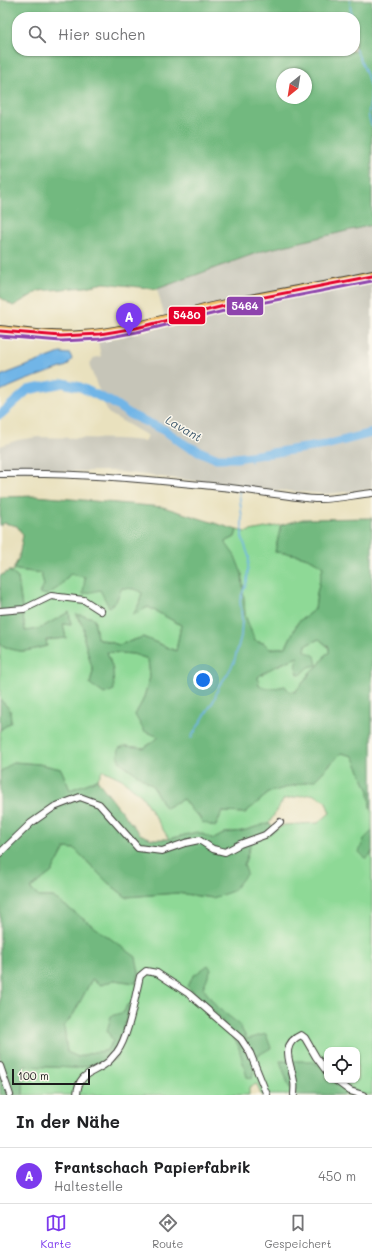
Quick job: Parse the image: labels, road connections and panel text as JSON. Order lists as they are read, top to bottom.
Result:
{
  "water": ["Lavant"],
  "lines": ["transit line 5480", "transit line 5464"],
  "scale_bar": "100 m",
  "north": "bottom left",
  "page": {
    "search": "Hier suchen",
    "pins": "A",
    "scale": "100 m",
    "heading": "In der Nähe",
    "list": [
      {
        "mark": "A",
        "name": "Frantschach Papierfabrik",
        "note": "Haltestelle",
        "value": "450 m"
      }
    ],
    "nav": ["Karte", "Route", "Gespeichert"]
  }
}
